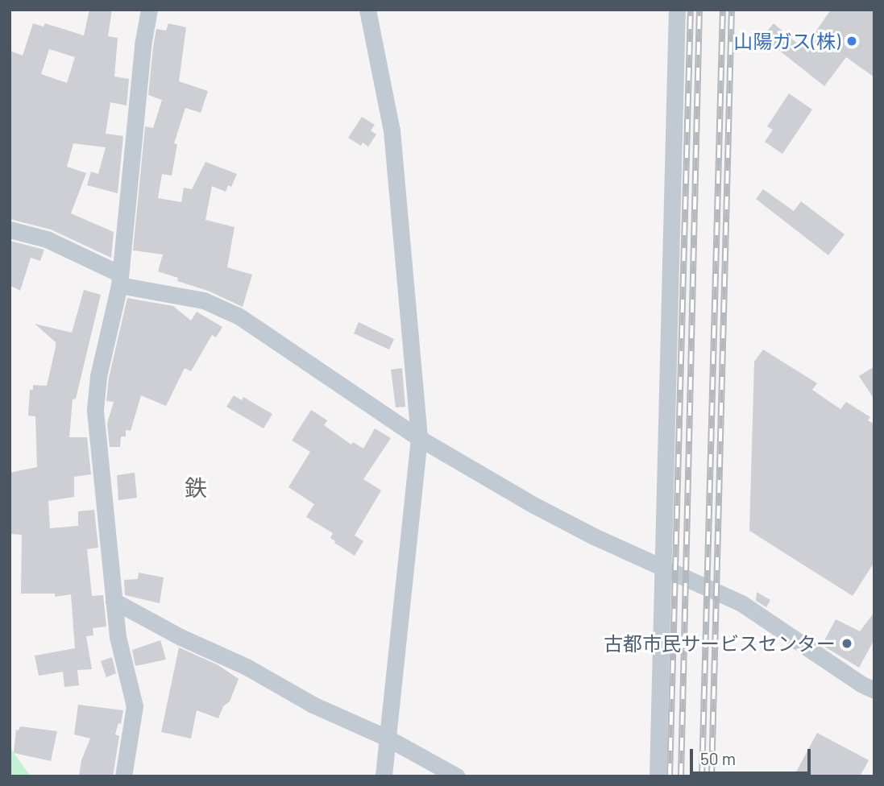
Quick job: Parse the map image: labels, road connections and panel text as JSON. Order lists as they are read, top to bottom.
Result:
{
  "districts": ["鉄"],
  "places": ["山陽ガス(株)", "古都市民サービスセンター"],
  "scale_bar": "50 m"
}
